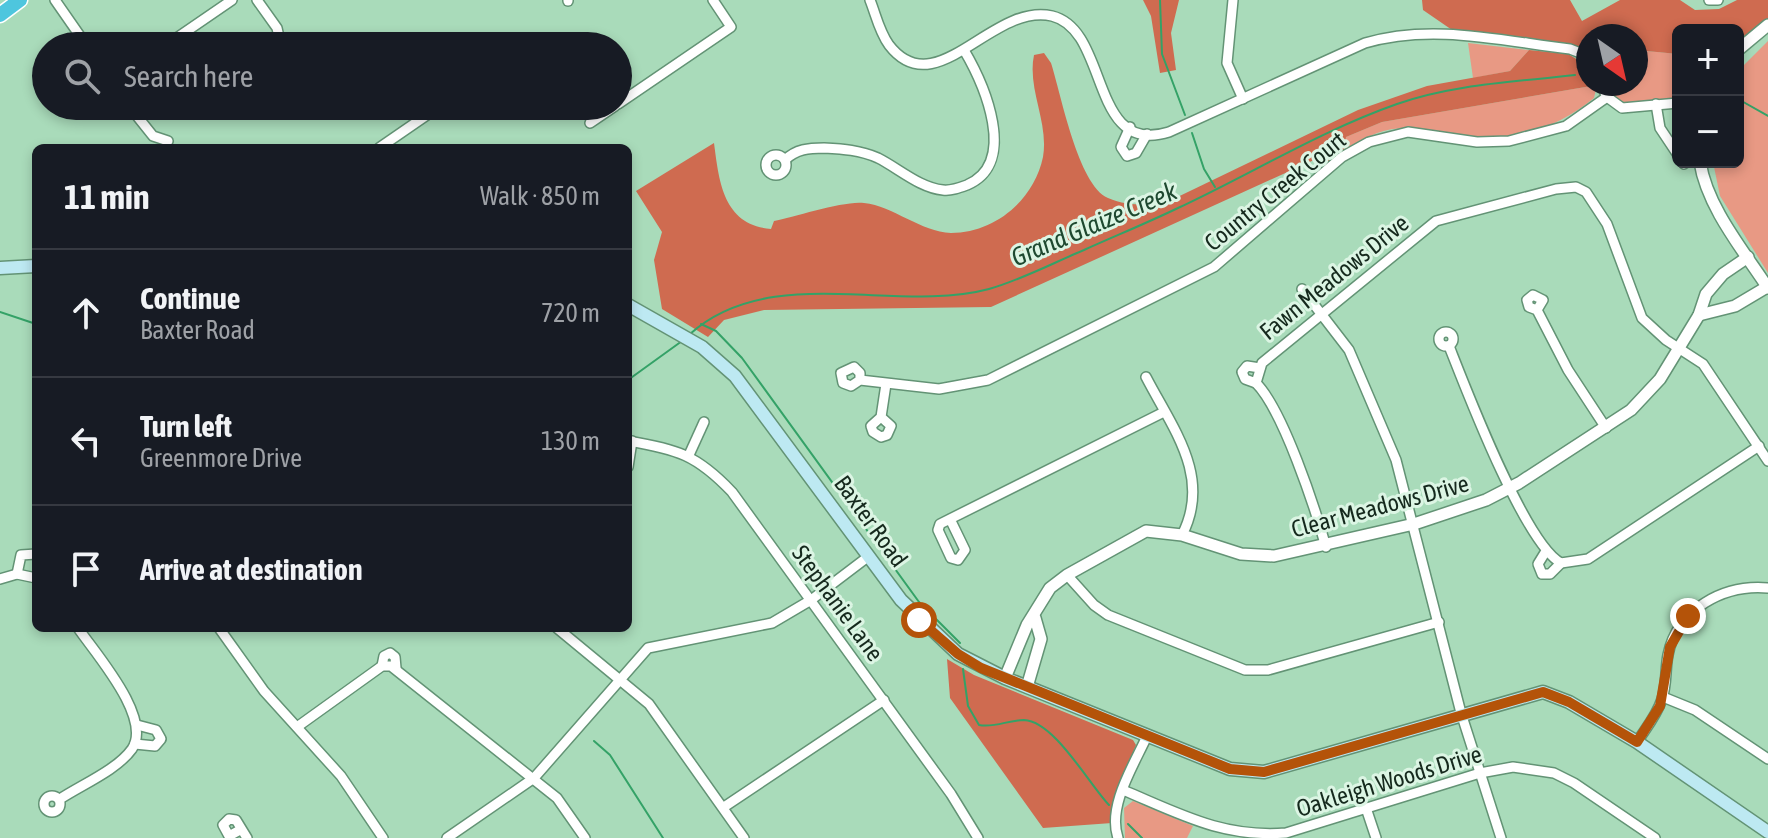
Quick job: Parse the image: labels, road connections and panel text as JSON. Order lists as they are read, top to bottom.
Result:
{
  "streets": {
    "main road": ["Baxter Road"],
    "street": [
      "Country Creek Court",
      "Fawn Meadows Drive",
      "Clear Meadows Drive",
      "Stephanie Lane",
      "Oakleigh Woods Drive"
    ]
  },
  "crossings": [
    ["Fawn Meadows Drive", "Clear Meadows Drive"],
    ["Clear Meadows Drive", "Baxter Road"]
  ],
  "water": ["Grand Glaize Creek"],
  "north": "bottom right",
  "page": {
    "map_buttons": ["+", "−"],
    "search": "Search here",
    "heading": ["11 min", "Walk · 850 m"],
    "list": [
      ["Continue", "Baxter Road", "720 m"],
      ["Turn left", "Greenmore Drive", "130 m"],
      "Arrive at destination"
    ]
  }
}
